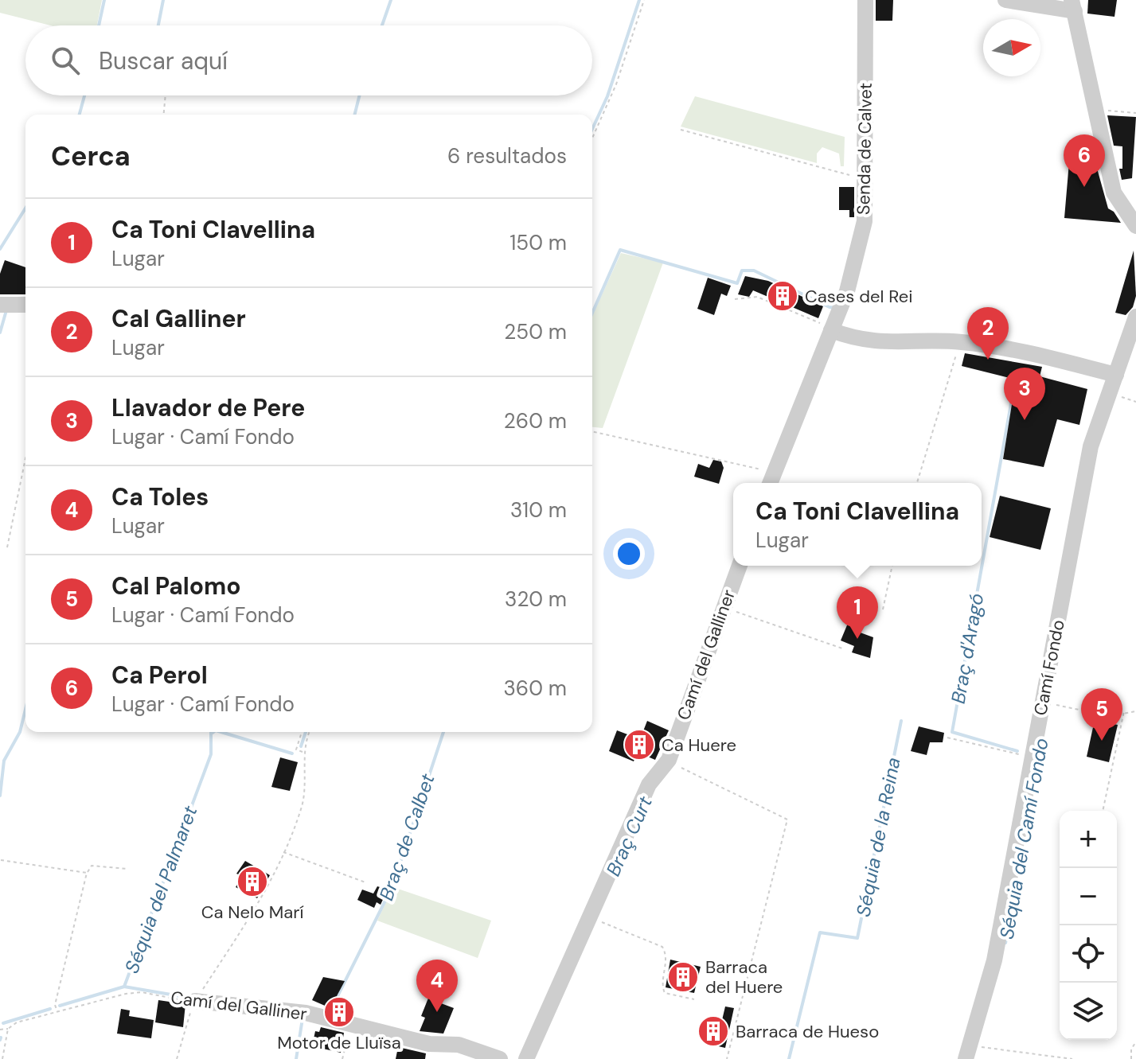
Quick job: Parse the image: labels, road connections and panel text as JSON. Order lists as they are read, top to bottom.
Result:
{
  "streets": {
    "street": ["Senda de Calvet", "Camí del Galliner", "Camí Fondo"]
  },
  "water": [
    "Braç d'Aragó",
    "Braç Curt",
    "Braç de Calbet",
    "Séquia de la Reina",
    "Séquia del Camí Fondo",
    "Séquia del Palmaret"
  ],
  "places": {
    "building": [
      "Cases del Rei",
      "Ca Huere",
      "Ca Nelo Marí",
      "Barraca del Huere",
      "Motor de Lluïsa",
      "Barraca de Hueso"
    ]
  },
  "north": "right",
  "page": {
    "search": "Buscar aquí",
    "heading": ["Cerca", "6 resultados"],
    "pins": [
      "6",
      "2",
      "3",
      "1",
      "5",
      "4"
    ],
    "list": [
      {
        "mark": "1",
        "name": "Ca Toni Clavellina",
        "note": "Lugar",
        "value": "150 m"
      },
      {
        "mark": "2",
        "name": "Cal Galliner",
        "note": "Lugar",
        "value": "250 m"
      },
      {
        "mark": "3",
        "name": "Llavador de Pere",
        "note": "Lugar · Camí Fondo",
        "value": "260 m"
      },
      {
        "mark": "4",
        "name": "Ca Toles",
        "note": "Lugar",
        "value": "310 m"
      },
      {
        "mark": "5",
        "name": "Cal Palomo",
        "note": "Lugar · Camí Fondo",
        "value": "320 m"
      },
      {
        "mark": "6",
        "name": "Ca Perol",
        "note": "Lugar · Camí Fondo",
        "value": "360 m"
      }
    ],
    "popup": ["Ca Toni Clavellina", "Lugar"],
    "map_buttons": ["+", "−"]
  }
}
